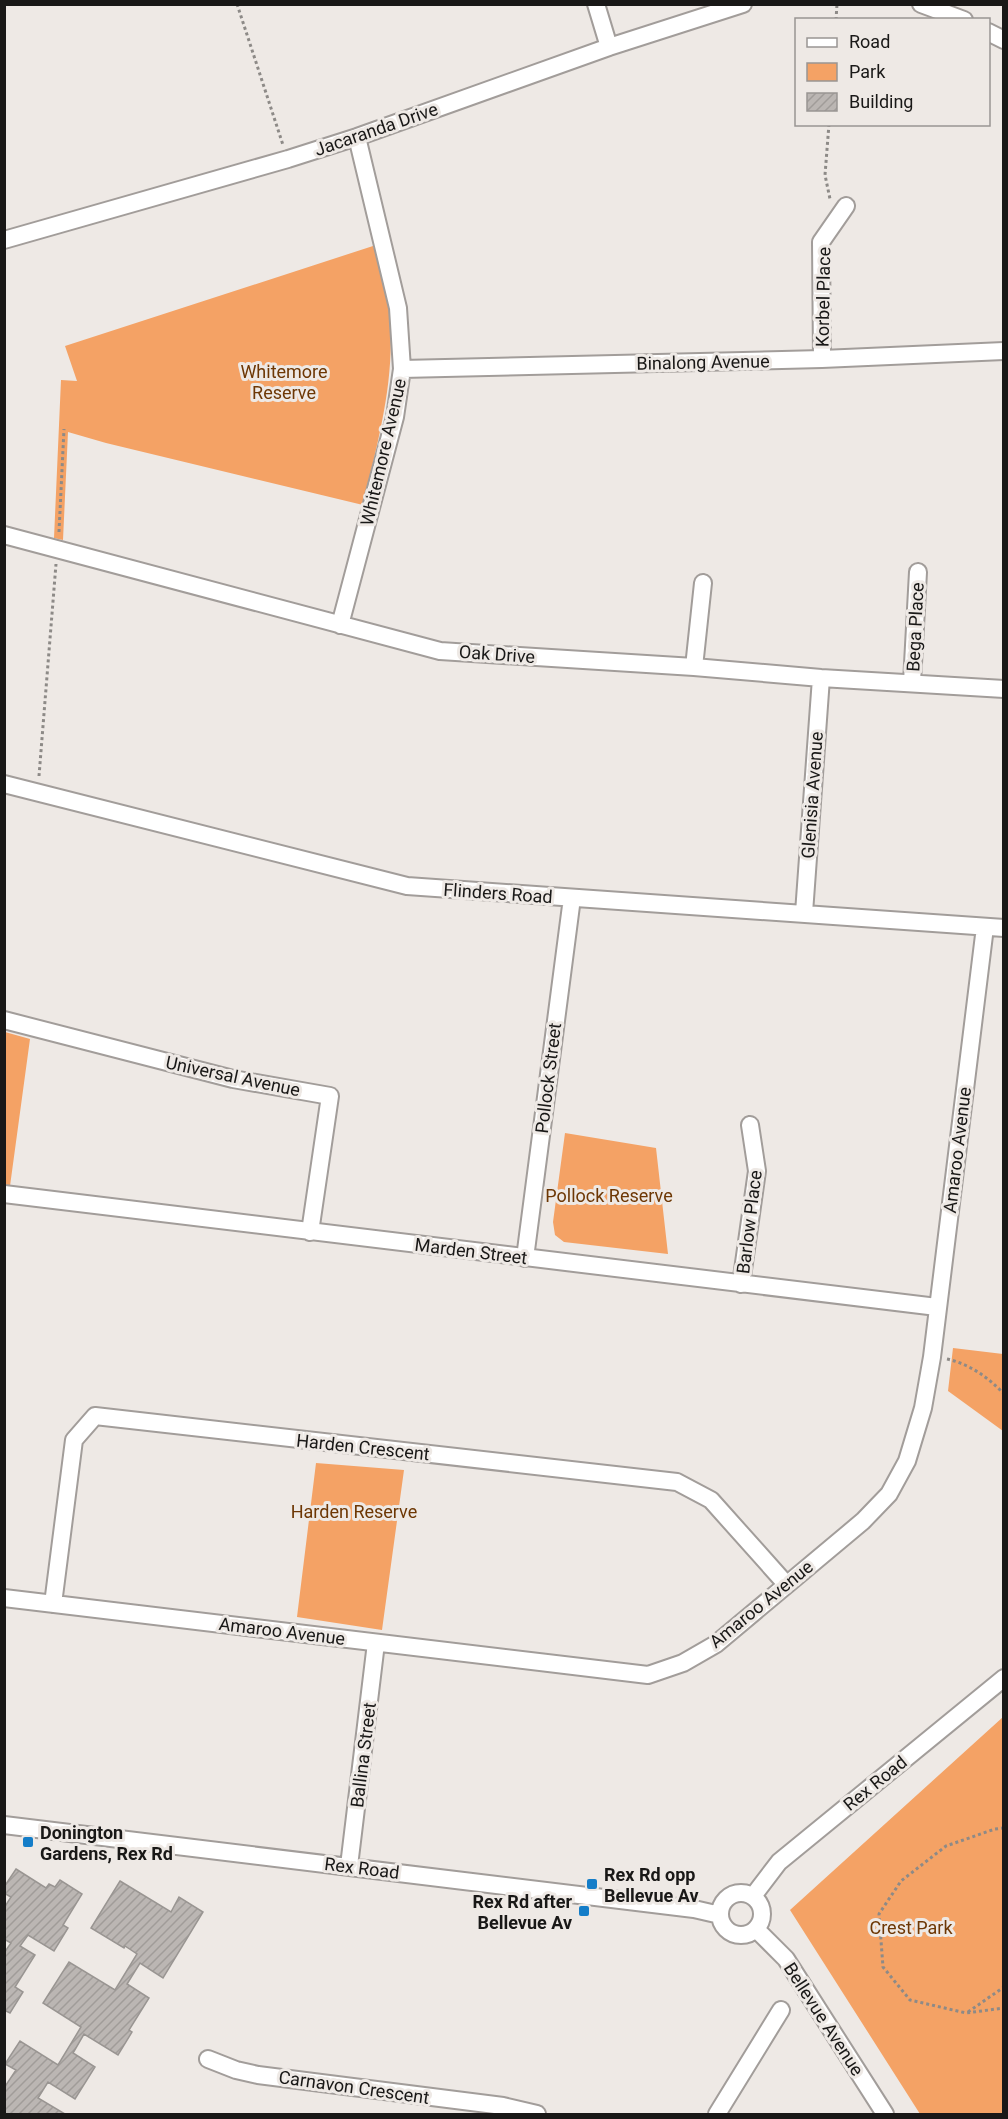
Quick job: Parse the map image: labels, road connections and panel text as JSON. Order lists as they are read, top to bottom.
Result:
{
  "streets": {
    "street": [
      "Jacaranda Drive",
      "Korbel Place",
      "Binalong Avenue",
      "Whitemore Avenue",
      "Bega Place",
      "Oak Drive",
      "Glenisia Avenue",
      "Flinders Road",
      "Universal Avenue",
      "Pollock Street",
      "Amaroo Avenue",
      "Barlow Place",
      "Marden Street",
      "Harden Crescent",
      "Ballina Street",
      "Rex Road",
      "Bellevue Avenue",
      "Carnavon Crescent"
    ]
  },
  "crossings": [
    ["Jacaranda Drive", "Whitemore Avenue"],
    ["Korbel Place", "Binalong Avenue"],
    ["Binalong Avenue", "Whitemore Avenue"],
    ["Whitemore Avenue", "Oak Drive"],
    ["Bega Place", "Oak Drive"],
    ["Oak Drive", "Glenisia Avenue"],
    ["Glenisia Avenue", "Flinders Road"],
    ["Flinders Road", "Pollock Street"],
    ["Flinders Road", "Amaroo Avenue"],
    ["Universal Avenue", "Marden Street"],
    ["Pollock Street", "Marden Street"],
    ["Amaroo Avenue", "Marden Street"],
    ["Amaroo Avenue", "Harden Crescent"],
    ["Amaroo Avenue", "Ballina Street"],
    ["Barlow Place", "Marden Street"],
    ["Ballina Street", "Rex Road"],
    ["Rex Road", "Bellevue Avenue"]
  ],
  "parks": [
    "Whitemore Reserve",
    "Pollock Reserve",
    "Harden Reserve",
    "Crest Park"
  ],
  "places": {
    "transit": ["Donington Gardens, Rex Rd", "Rex Rd opp Bellevue Av", "Rex Rd after Bellevue Av"]
  },
  "legend": ["Road", "Park", "Building"]
}
